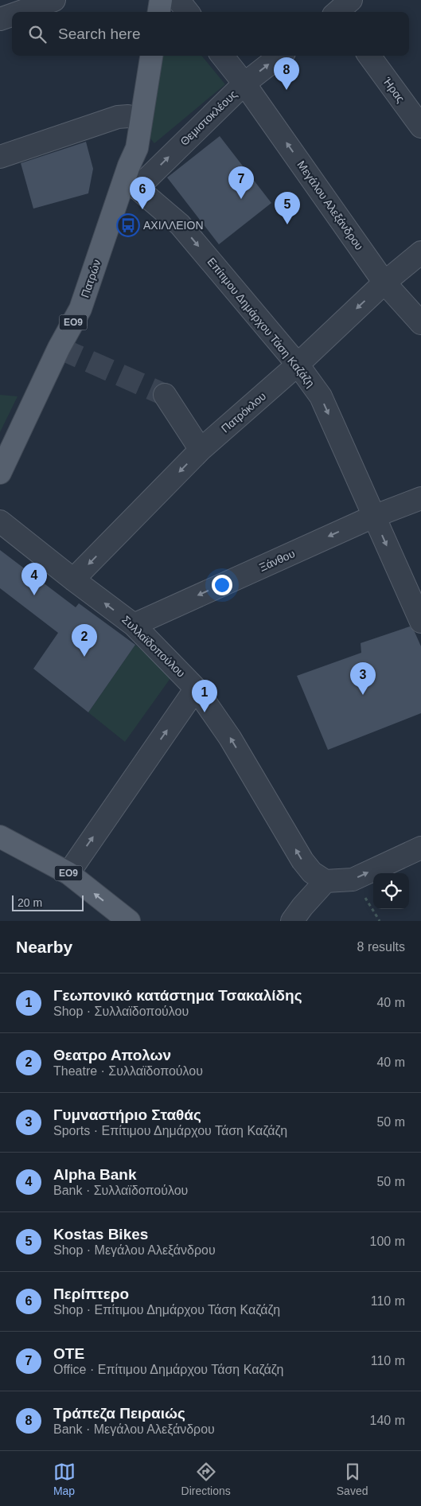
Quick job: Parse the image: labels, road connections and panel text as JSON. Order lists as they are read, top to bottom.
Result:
{
  "streets": {
    "main road": ["Πατρών", "ΕΟ9"],
    "street": [
      "Ήρας",
      "Θεμιστοκλέους",
      "Μεγάλου Αλεξάνδρου",
      "Επίτιμου Δημάρχου Τάση Καζάζη",
      "Πατρόκλου",
      "Ξάνθου",
      "Συλλαϊδοπούλου"
    ]
  },
  "crossings": [
    ["Θεμιστοκλέους", "Μεγάλου Αλεξάνδρου"],
    ["Θεμιστοκλέους", "Πατρών"],
    ["Θεμιστοκλέους", "Επίτιμου Δημάρχου Τάση Καζάζη"],
    ["Μεγάλου Αλεξάνδρου", "Πατρόκλου"],
    ["Πατρών", "Επίτιμου Δημάρχου Τάση Καζάζη"],
    ["Επίτιμου Δημάρχου Τάση Καζάζη", "Πατρόκλου"],
    ["Επίτιμου Δημάρχου Τάση Καζάζη", "Ξάνθου"],
    ["Πατρόκλου", "Συλλαϊδοπούλου"],
    ["Ξάνθου", "Συλλαϊδοπούλου"]
  ],
  "one_way": [
    "Μεγάλου Αλεξάνδρου",
    "Επίτιμου Δημάρχου Τάση Καζάζη",
    "Πατρόκλου",
    "Ξάνθου",
    "Συλλαϊδοπούλου"
  ],
  "places": {
    "bus stop": ["ΑΧΙΛΛΕΙΟΝ"]
  },
  "scale_bar": "20 m",
  "page": {
    "search": "Search here",
    "pins": [
      "8",
      "7",
      "6",
      "5",
      "4",
      "2",
      "3",
      "1"
    ],
    "scale": "20 m",
    "heading": ["Nearby", "8 results"],
    "list": [
      {
        "mark": "1",
        "name": "Γεωπονικό κατάστημα Τσακαλίδης",
        "note": "Shop · Συλλαϊδοπούλου",
        "value": "40 m"
      },
      {
        "mark": "2",
        "name": "Θεατρο Απολων",
        "note": "Theatre · Συλλαϊδοπούλου",
        "value": "40 m"
      },
      {
        "mark": "3",
        "name": "Γυμναστήριο Σταθάς",
        "note": "Sports · Επίτιμου Δημάρχου Τάση Καζάζη",
        "value": "50 m"
      },
      {
        "mark": "4",
        "name": "Alpha Bank",
        "note": "Bank · Συλλαϊδοπούλου",
        "value": "50 m"
      },
      {
        "mark": "5",
        "name": "Kostas Bikes",
        "note": "Shop · Μεγάλου Αλεξάνδρου",
        "value": "100 m"
      },
      {
        "mark": "6",
        "name": "Περίπτερο",
        "note": "Shop · Επίτιμου Δημάρχου Τάση Καζάζη",
        "value": "110 m"
      },
      {
        "mark": "7",
        "name": "ΟΤΕ",
        "note": "Office · Επίτιμου Δημάρχου Τάση Καζάζη",
        "value": "110 m"
      },
      {
        "mark": "8",
        "name": "Τράπεζα Πειραιώς",
        "note": "Bank · Μεγάλου Αλεξάνδρου",
        "value": "140 m"
      }
    ],
    "nav": ["Map", "Directions", "Saved"]
  }
}
